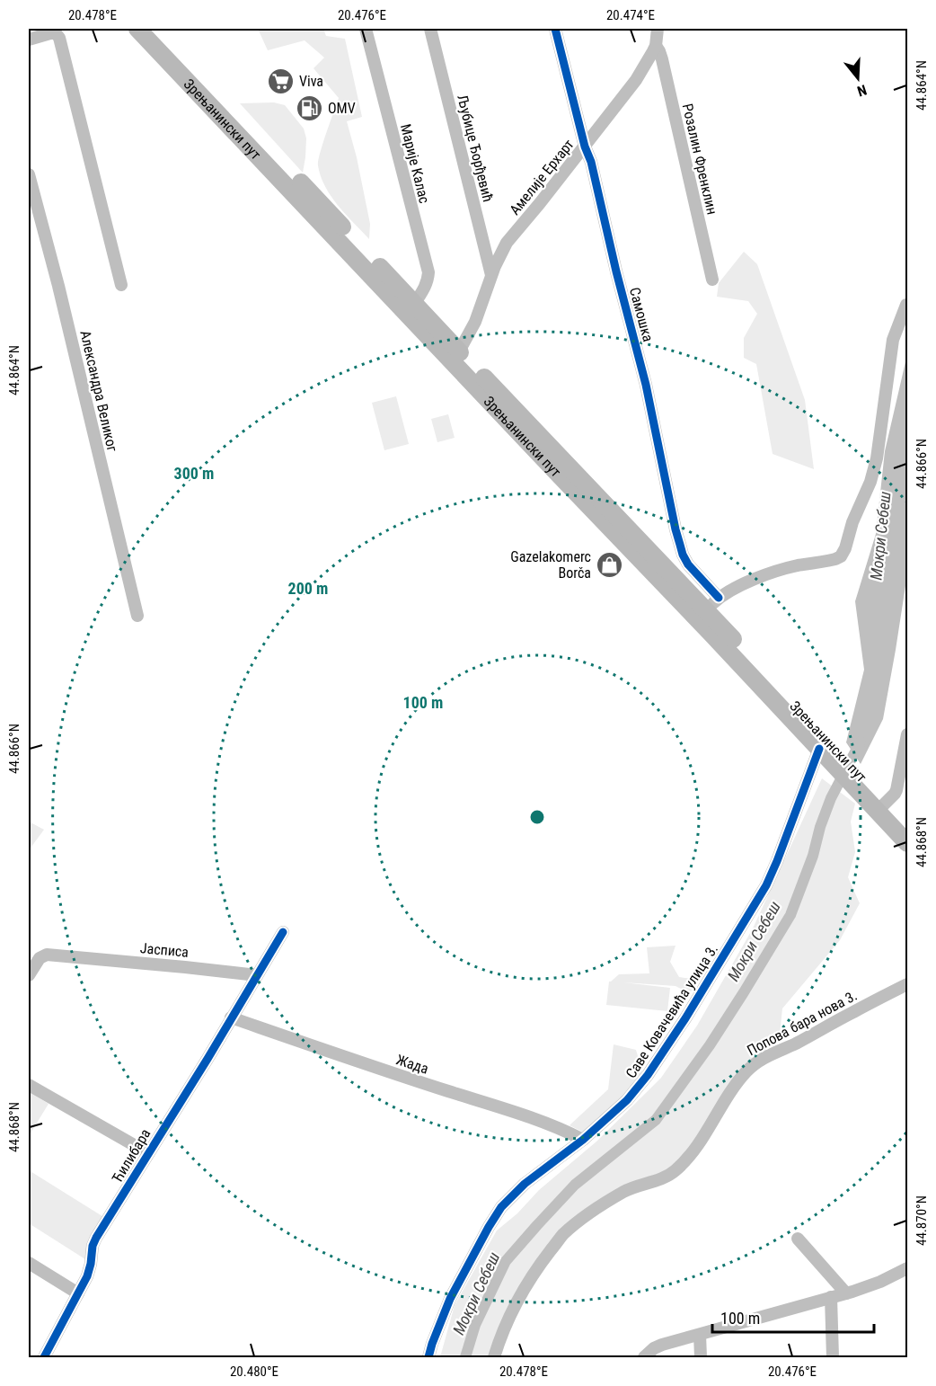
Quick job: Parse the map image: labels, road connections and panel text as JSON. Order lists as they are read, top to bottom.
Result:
{
  "streets": {
    "main road": ["Зрењанински пут"],
    "street": [
      "Љубице Ђорђевић",
      "Розалин Френклин",
      "Марије Калас",
      "Амелије Ерхарт",
      "Самошка",
      "Александра Великог",
      "Јасписа",
      "Саве Ковачевића улица 3.",
      "Попова бара нова 3.",
      "Жада",
      "Ћилибара"
    ]
  },
  "crossings": [
    ["Зрењанински пут", "Марије Калас"],
    ["Зрењанински пут", "Амелије Ерхарт"],
    ["Зрењанински пут", "Самошка"],
    ["Зрењанински пут", "Саве Ковачевића улица 3."],
    ["Љубице Ђорђевић", "Амелије Ерхарт"],
    ["Розалин Френклин", "Амелије Ерхарт"],
    ["Амелије Ерхарт", "Самошка"],
    ["Јасписа", "Ћилибара"],
    ["Саве Ковачевића улица 3.", "Жада"],
    ["Жада", "Ћилибара"]
  ],
  "water": ["Мокри Себеш"],
  "places": {
    "supermarket": ["Viva"],
    "fuel station": ["OMV"],
    "shop": ["Gazelakomerc Borča"]
  },
  "scale_bar": "100 m",
  "north": "bottom",
  "coordinates": [
    "20.478°E",
    "20.476°E",
    "20.474°E",
    "44.864°N",
    "44.866°N",
    "44.868°N",
    "44.870°N",
    "20.480°E"
  ],
  "rings": ["300 m", "200 m", "100 m"]
}
